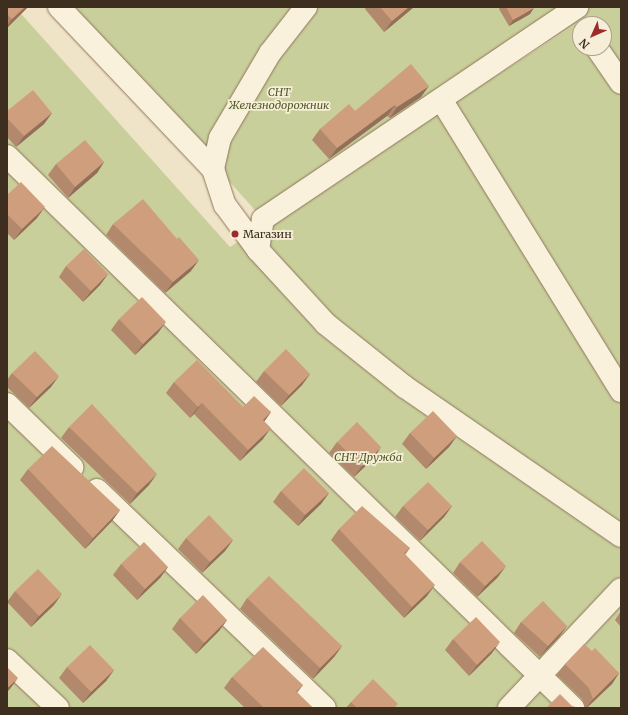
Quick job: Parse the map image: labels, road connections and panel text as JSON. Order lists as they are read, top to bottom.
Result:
{
  "parks": ["СНТ Железнодорожник", "СНТ Дружба"],
  "places": ["Магазин"],
  "north": "bottom left"
}
